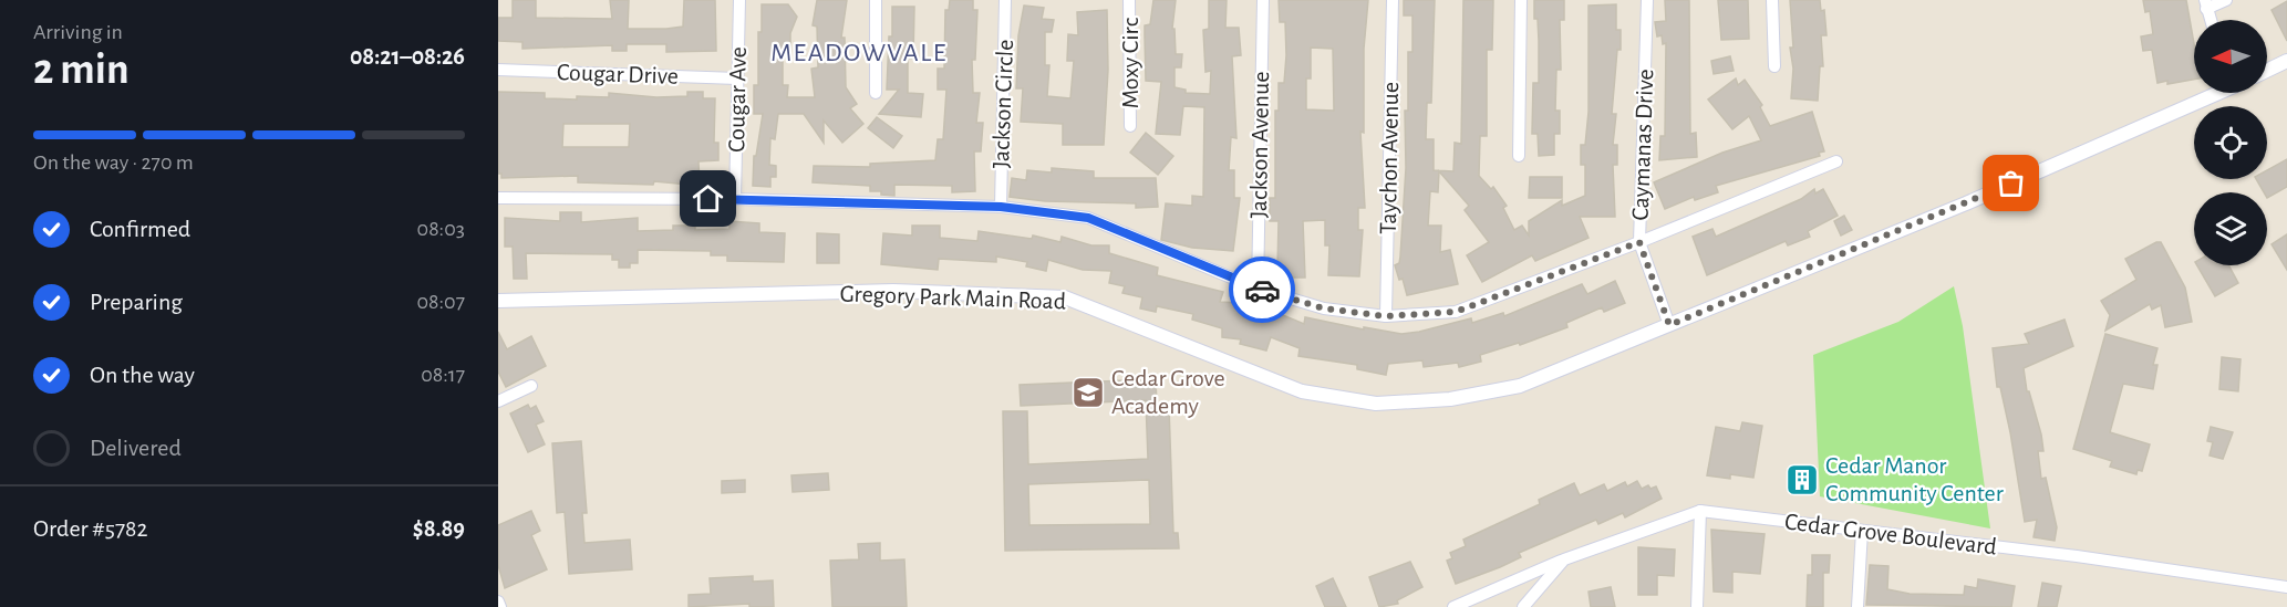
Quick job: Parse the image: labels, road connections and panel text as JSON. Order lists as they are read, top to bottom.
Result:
{
  "streets": {
    "street": [
      "Moxy Circ",
      "Cougar Drive",
      "Cougar Ave",
      "Jackson Circle",
      "Jackson Avenue",
      "Caymanas Drive",
      "Taychon Avenue",
      "Gregory Park Main Road",
      "Cedar Grove Boulevard"
    ]
  },
  "crossings": [
    ["Cougar Drive", "Cougar Ave"],
    ["Caymanas Drive", "Gregory Park Main Road"]
  ],
  "districts": ["MEADOWVALE"],
  "places": {
    "school or university": ["Cedar Grove Academy"],
    "building": ["Cedar Manor Community Center"]
  },
  "north": "left",
  "page": {
    "heading": ["2 min", "Arriving in", "08:21–08:26"],
    "panel": ["Order #5782", "$8.89"],
    "bar": "On the way · 270 m",
    "list": [
      ["Confirmed", "08:03"],
      ["Preparing", "08:07"],
      ["On the way", "08:17"],
      "Delivered"
    ]
  }
}
